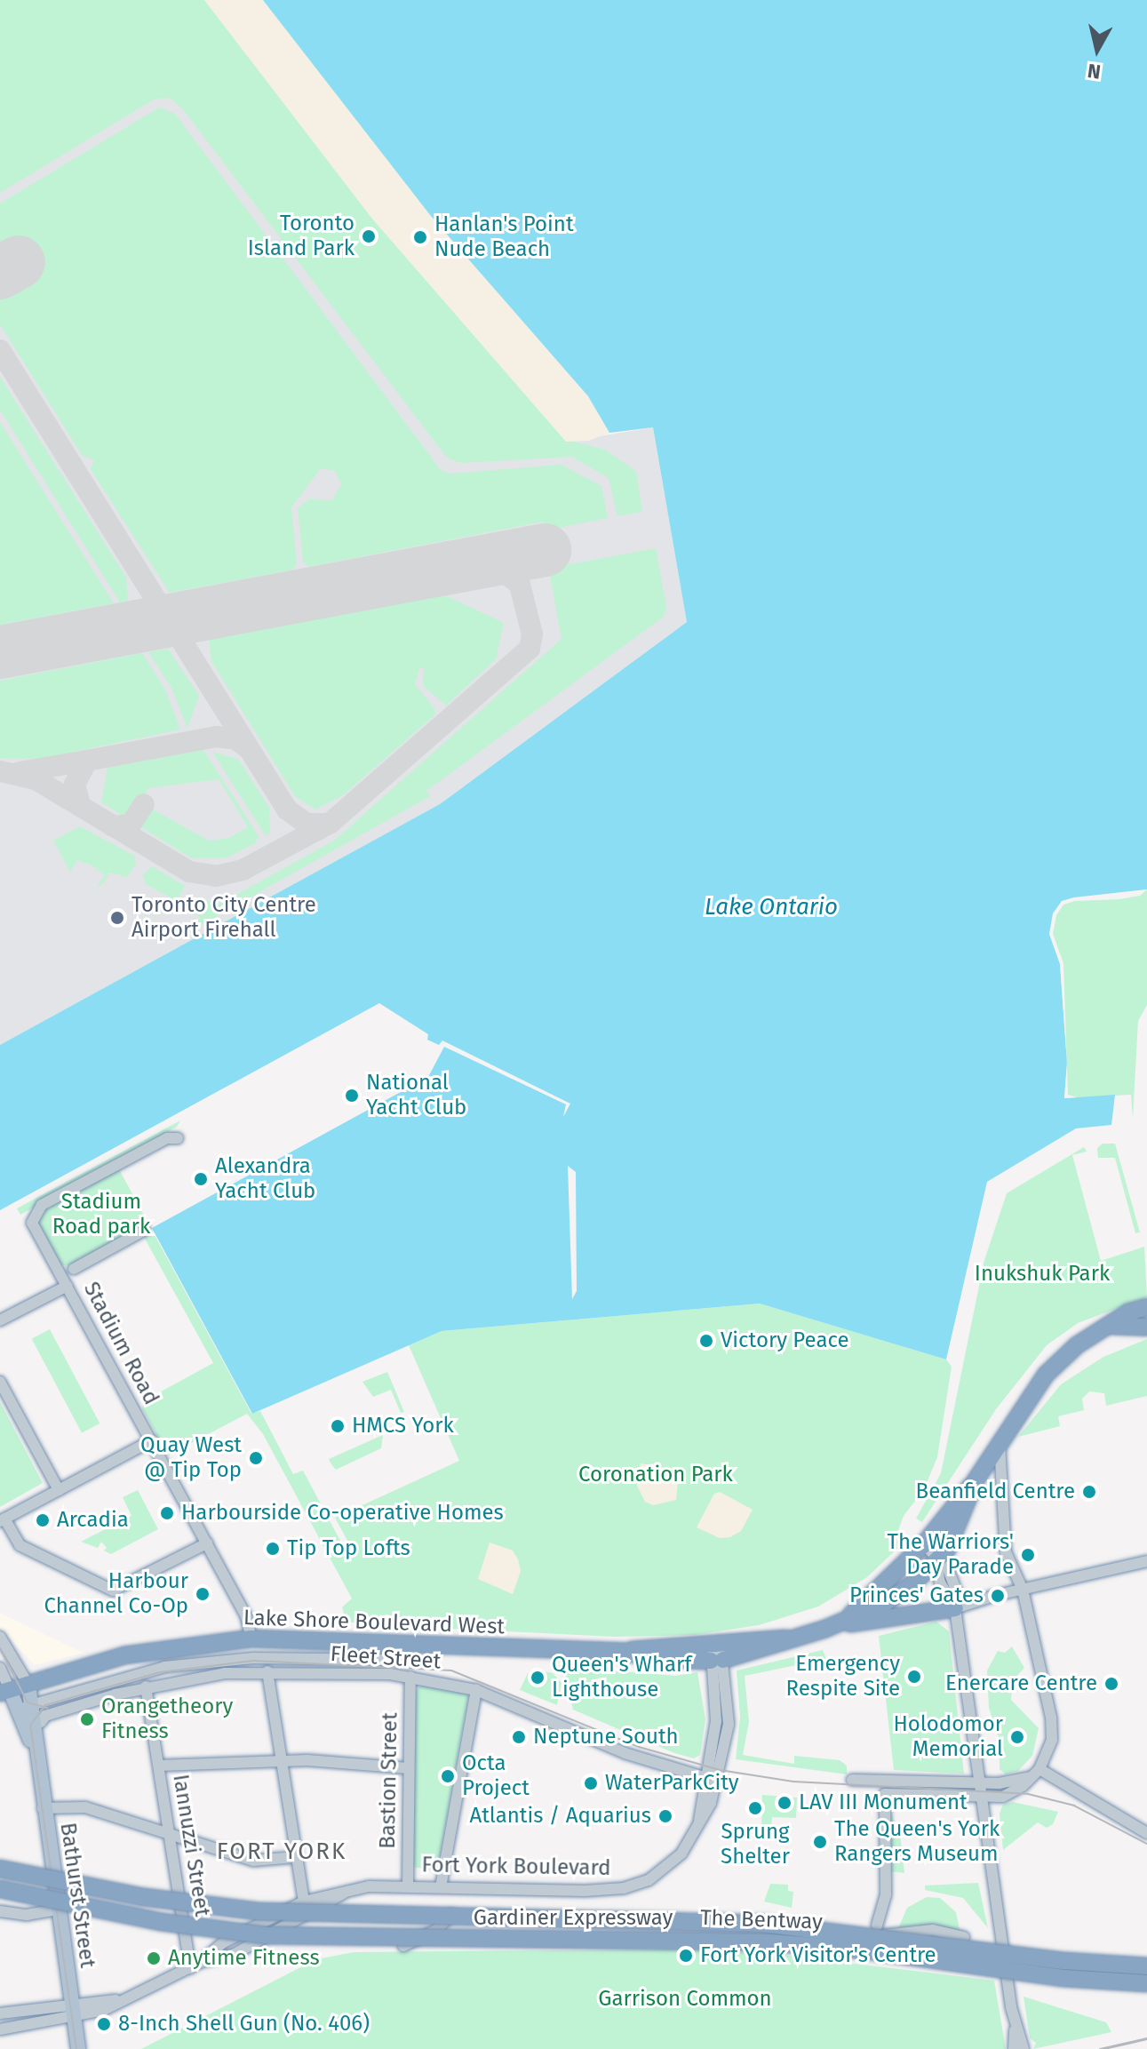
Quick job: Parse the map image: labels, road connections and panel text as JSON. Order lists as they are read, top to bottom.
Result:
{
  "streets": {
    "highway": ["Lake Shore Boulevard West", "Gardiner Expressway"],
    "main road": ["Bathurst Street"],
    "street": [
      "Stadium Road",
      "Fleet Street",
      "Bastion Street",
      "Iannuzzi Street",
      "Fort York Boulevard",
      "The Bentway"
    ]
  },
  "crossings": [
    ["Stadium Road", "Lake Shore Boulevard West"],
    ["Lake Shore Boulevard West", "Fleet Street"],
    ["Lake Shore Boulevard West", "Fort York Boulevard"],
    ["Lake Shore Boulevard West", "Bathurst Street"],
    ["Fleet Street", "Bastion Street"],
    ["Fleet Street", "Iannuzzi Street"],
    ["Fleet Street", "Fort York Boulevard"],
    ["Fleet Street", "Bathurst Street"],
    ["Bastion Street", "Fort York Boulevard"],
    ["Iannuzzi Street", "Fort York Boulevard"],
    ["Fort York Boulevard", "Bathurst Street"]
  ],
  "districts": ["FORT YORK"],
  "water": ["Lake Ontario"],
  "parks": [
    "Stadium Road park",
    "Inukshuk Park",
    "Coronation Park",
    "Garrison Common"
  ],
  "places": [
    "Toronto Island Park",
    "Hanlan's Point Nude Beach",
    "Toronto City Centre Airport Firehall",
    "National Yacht Club",
    "Alexandra Yacht Club",
    "Victory Peace",
    "HMCS York",
    "Quay West @ Tip Top",
    "Beanfield Centre",
    "Harbourside Co-operative Homes",
    "Arcadia",
    "Tip Top Lofts",
    "The Warriors' Day Parade",
    "Harbour Channel Co-Op",
    "Princes' Gates",
    "Emergency Respite Site",
    "Queen's Wharf Lighthouse",
    "Enercare Centre",
    "Orangetheory Fitness",
    "Neptune South",
    "Holodomor Memorial",
    "Octa Project",
    "WaterParkCity",
    "LAV III Monument",
    "Sprung Shelter",
    "Atlantis / Aquarius",
    "The Queen's York Rangers Museum",
    "Fort York Visitor's Centre",
    "Anytime Fitness",
    "8-Inch Shell Gun (No. 406)"
  ],
  "north": "bottom"
}
